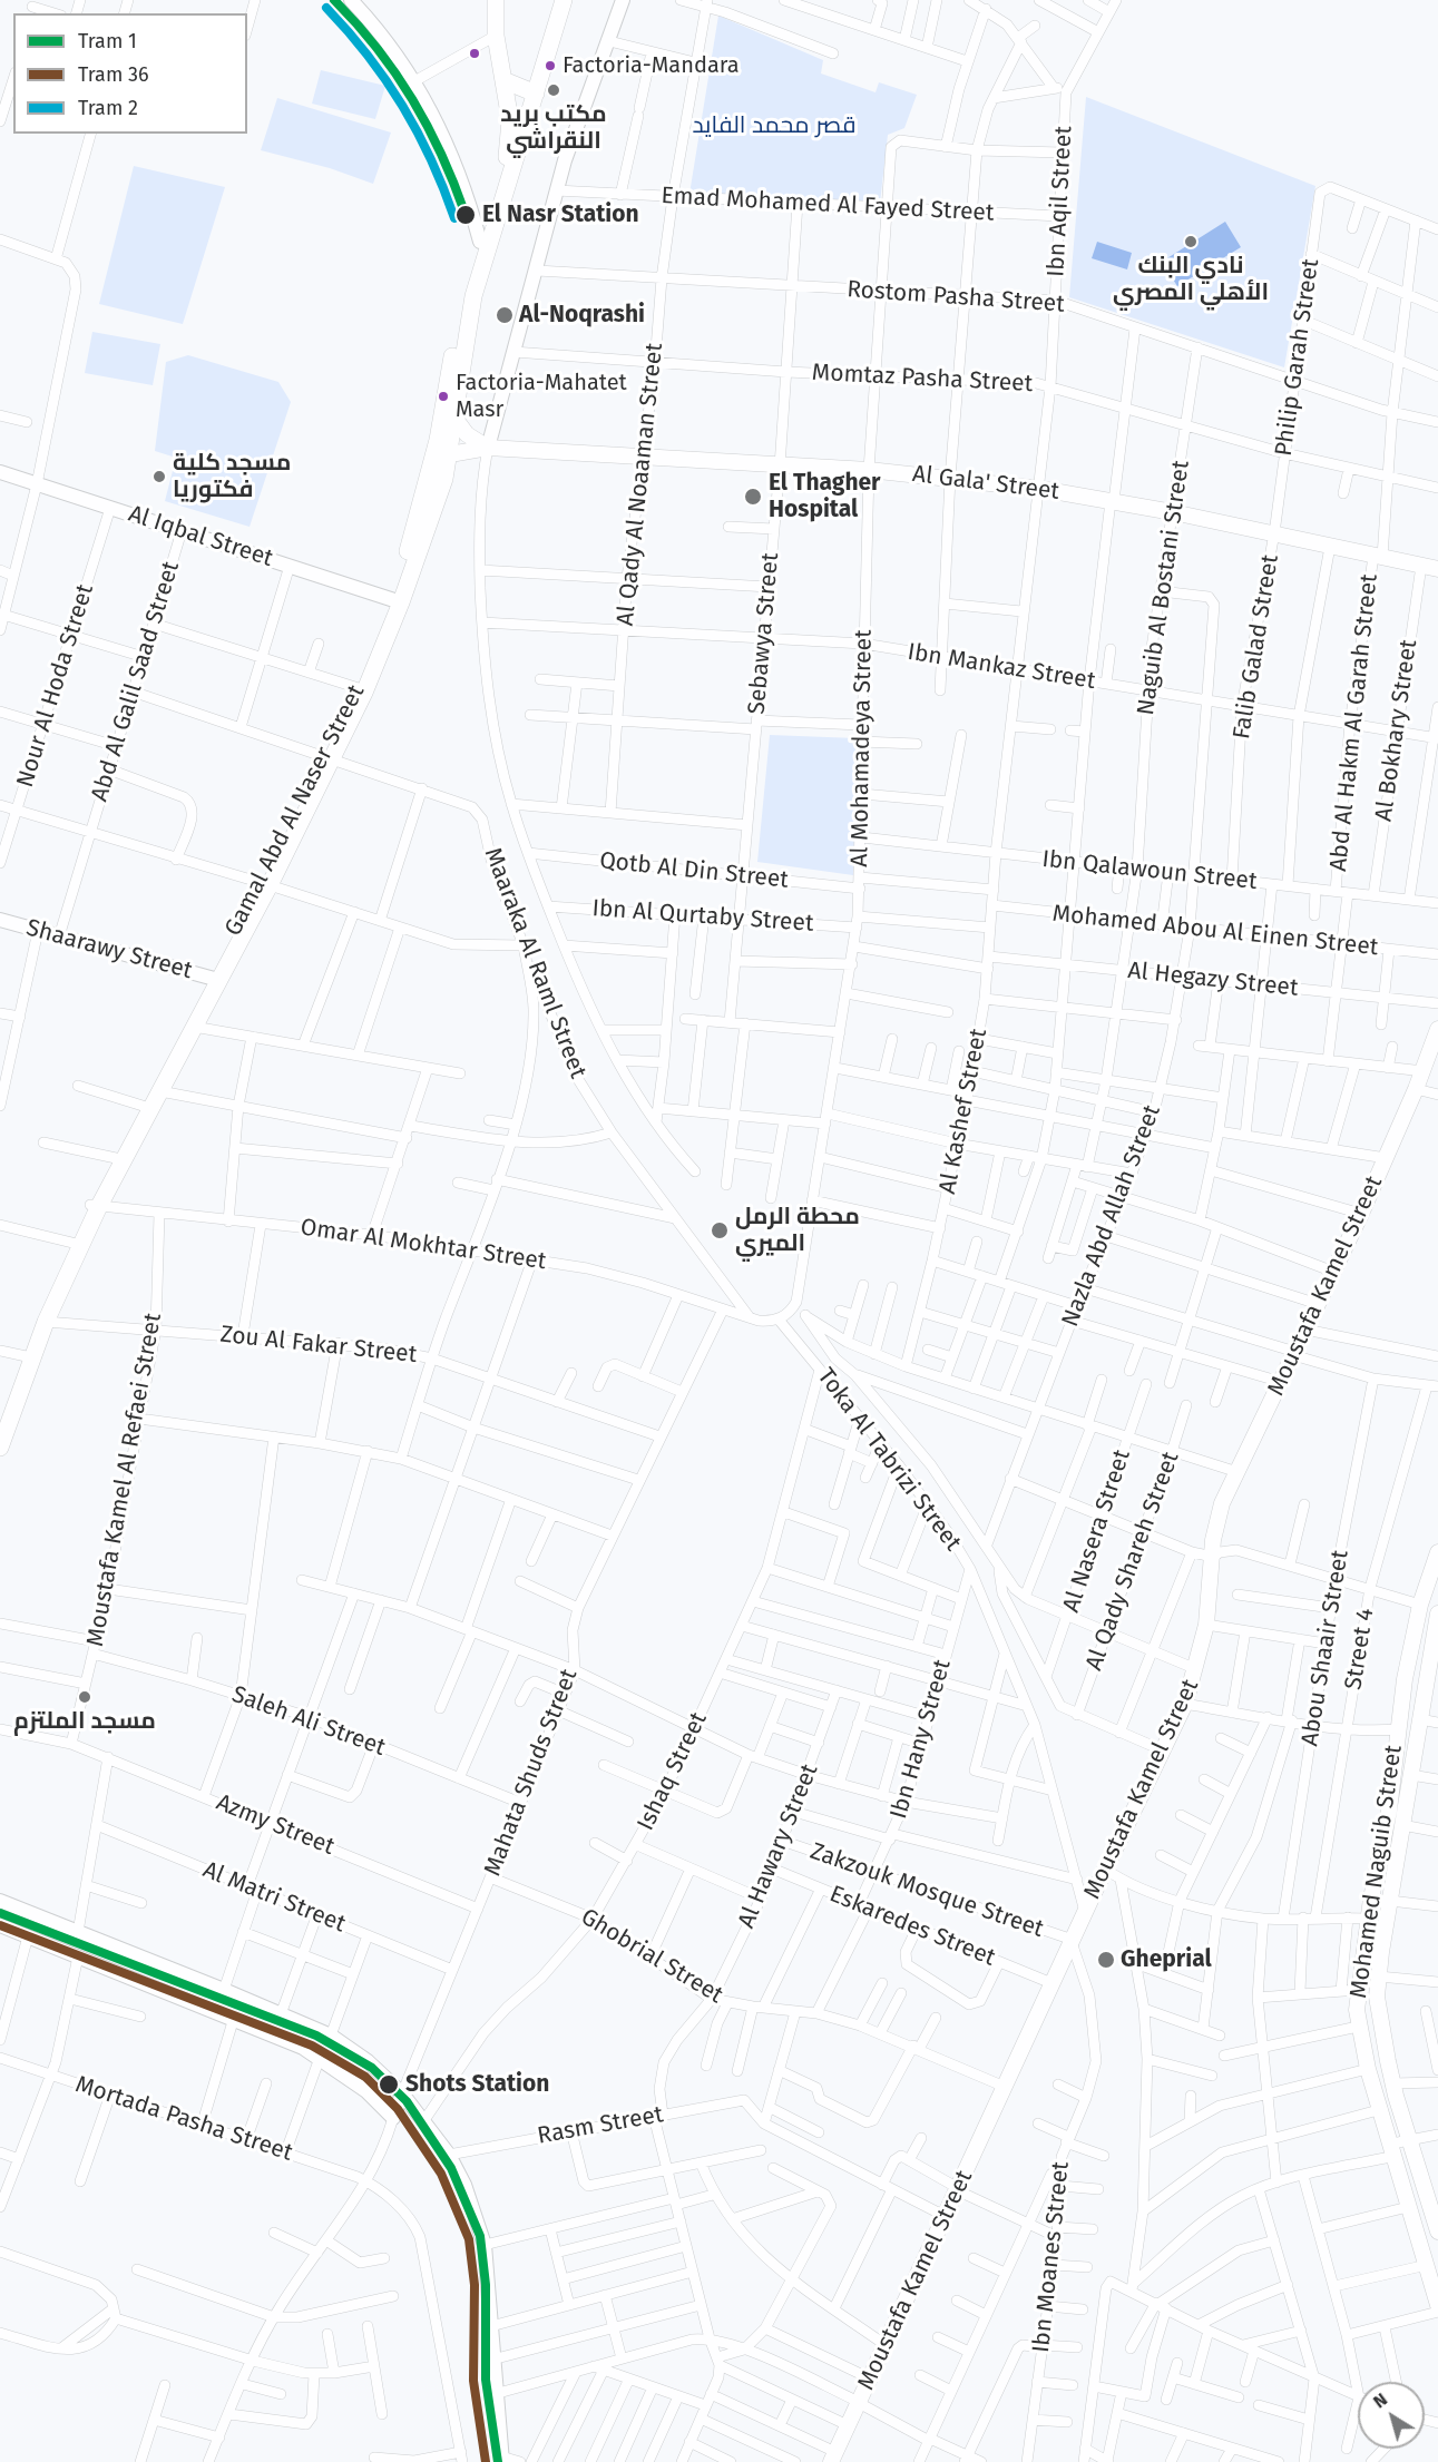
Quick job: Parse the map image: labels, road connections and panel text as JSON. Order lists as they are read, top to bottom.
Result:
{
  "streets": {
    "main road": [
      "Al Gala' Street",
      "Gamal Abd Al Naser Street",
      "Moustafa Kamel Street",
      "Mohamed Naguib Street"
    ],
    "street": [
      "Ibn Aqil Street",
      "Emad Mohamed Al Fayed Street",
      "Rostom Pasha Street",
      "Philip Garah Street",
      "Momtaz Pasha Street",
      "Al Qady Al Noaaman Street",
      "Al Iqbal Street",
      "Naguib Al Bostani Street",
      "Sebawya Street",
      "Falib Galad Street",
      "Ibn Mankaz Street",
      "Abd Al Galil Saad Street",
      "Nour Al Hoda Street",
      "Abd Al Hakm Al Garah Street",
      "Al Bokhary Street",
      "Al Mohamadeya Street",
      "Qotb Al Din Street",
      "Ibn Qalawoun Street",
      "Ibn Al Qurtaby Street",
      "Mohamed Abou Al Einen Street",
      "Shaarawy Street",
      "Maaraka Al Raml Street",
      "Al Hegazy Street",
      "Al Kashef Street",
      "Nazla Abd Allah Street",
      "Omar Al Mokhtar Street",
      "Zou Al Fakar Street",
      "Toka Al Tabrizi Street",
      "Moustafa Kamel Al Refaei Street",
      "Al Nasera Street",
      "Al Qady Shareh Street",
      "Abou Shaair Street",
      "Street 4",
      "Saleh Ali Street",
      "Ibn Hany Street",
      "Ishaq Street",
      "Mahata Shuds Street",
      "Azmy Street",
      "Al Hawary Street",
      "Zakzouk Mosque Street",
      "Al Matri Street",
      "Eskaredes Street",
      "Ghobrial Street",
      "Mortada Pasha Street",
      "Rasm Street",
      "Ibn Moanes Street"
    ]
  },
  "crossings": [
    ["Ibn Aqil Street", "Emad Mohamed Al Fayed Street"],
    ["Ibn Aqil Street", "Rostom Pasha Street"],
    ["Ibn Aqil Street", "Momtaz Pasha Street"],
    ["Ibn Aqil Street", "Al Gala' Street"],
    ["Ibn Aqil Street", "Ibn Mankaz Street"],
    ["Ibn Aqil Street", "Ibn Qalawoun Street"],
    ["Ibn Aqil Street", "Al Kashef Street"],
    ["Emad Mohamed Al Fayed Street", "Al Qady Al Noaaman Street"],
    ["Emad Mohamed Al Fayed Street", "Sebawya Street"],
    ["Emad Mohamed Al Fayed Street", "Al Mohamadeya Street"],
    ["Rostom Pasha Street", "Philip Garah Street"],
    ["Rostom Pasha Street", "Al Qady Al Noaaman Street"],
    ["Rostom Pasha Street", "Naguib Al Bostani Street"],
    ["Rostom Pasha Street", "Sebawya Street"],
    ["Rostom Pasha Street", "Abd Al Hakm Al Garah Street"],
    ["Rostom Pasha Street", "Al Mohamadeya Street"],
    ["Philip Garah Street", "Momtaz Pasha Street"],
    ["Philip Garah Street", "Al Gala' Street"],
    ["Philip Garah Street", "Falib Galad Street"],
    ["Momtaz Pasha Street", "Al Qady Al Noaaman Street"],
    ["Momtaz Pasha Street", "Naguib Al Bostani Street"],
    ["Momtaz Pasha Street", "Sebawya Street"],
    ["Momtaz Pasha Street", "Abd Al Hakm Al Garah Street"],
    ["Momtaz Pasha Street", "Al Mohamadeya Street"],
    ["Al Gala' Street", "Al Qady Al Noaaman Street"],
    ["Al Gala' Street", "Naguib Al Bostani Street"],
    ["Al Gala' Street", "Sebawya Street"],
    ["Al Gala' Street", "Falib Galad Street"],
    ["Al Gala' Street", "Abd Al Hakm Al Garah Street"],
    ["Al Gala' Street", "Al Bokhary Street"],
    ["Al Gala' Street", "Al Mohamadeya Street"],
    ["Al Gala' Street", "Gamal Abd Al Naser Street"],
    ["Al Qady Al Noaaman Street", "Ibn Mankaz Street"],
    ["Al Iqbal Street", "Abd Al Galil Saad Street"],
    ["Al Iqbal Street", "Nour Al Hoda Street"],
    ["Al Iqbal Street", "Gamal Abd Al Naser Street"],
    ["Naguib Al Bostani Street", "Ibn Mankaz Street"],
    ["Naguib Al Bostani Street", "Ibn Qalawoun Street"],
    ["Naguib Al Bostani Street", "Mohamed Abou Al Einen Street"],
    ["Naguib Al Bostani Street", "Al Hegazy Street"],
    ["Naguib Al Bostani Street", "Nazla Abd Allah Street"],
    ["Sebawya Street", "Ibn Mankaz Street"],
    ["Sebawya Street", "Qotb Al Din Street"],
    ["Sebawya Street", "Ibn Al Qurtaby Street"],
    ["Falib Galad Street", "Ibn Mankaz Street"],
    ["Falib Galad Street", "Ibn Qalawoun Street"],
    ["Ibn Mankaz Street", "Abd Al Hakm Al Garah Street"],
    ["Ibn Mankaz Street", "Al Bokhary Street"],
    ["Ibn Mankaz Street", "Al Mohamadeya Street"],
    ["Ibn Mankaz Street", "Nazla Abd Allah Street"],
    ["Abd Al Galil Saad Street", "Shaarawy Street"],
    ["Abd Al Hakm Al Garah Street", "Ibn Qalawoun Street"],
    ["Al Bokhary Street", "Ibn Qalawoun Street"],
    ["Al Mohamadeya Street", "Qotb Al Din Street"],
    ["Al Mohamadeya Street", "Ibn Qalawoun Street"],
    ["Al Mohamadeya Street", "Ibn Al Qurtaby Street"],
    ["Al Mohamadeya Street", "Toka Al Tabrizi Street"],
    ["Gamal Abd Al Naser Street", "Shaarawy Street"],
    ["Gamal Abd Al Naser Street", "Omar Al Mokhtar Street"],
    ["Gamal Abd Al Naser Street", "Zou Al Fakar Street"],
    ["Qotb Al Din Street", "Al Kashef Street"],
    ["Ibn Qalawoun Street", "Al Kashef Street"],
    ["Ibn Qalawoun Street", "Nazla Abd Allah Street"],
    ["Ibn Al Qurtaby Street", "Al Kashef Street"],
    ["Mohamed Abou Al Einen Street", "Al Kashef Street"],
    ["Mohamed Abou Al Einen Street", "Nazla Abd Allah Street"],
    ["Maaraka Al Raml Street", "Omar Al Mokhtar Street"],
    ["Al Hegazy Street", "Al Kashef Street"],
    ["Al Hegazy Street", "Nazla Abd Allah Street"],
    ["Nazla Abd Allah Street", "Toka Al Tabrizi Street"],
    ["Omar Al Mokhtar Street", "Moustafa Kamel Al Refaei Street"],
    ["Omar Al Mokhtar Street", "Mahata Shuds Street"],
    ["Moustafa Kamel Street", "Toka Al Tabrizi Street"],
    ["Moustafa Kamel Street", "Zakzouk Mosque Street"],
    ["Moustafa Kamel Street", "Eskaredes Street"],
    ["Moustafa Kamel Street", "Ghobrial Street"],
    ["Moustafa Kamel Street", "Ibn Moanes Street"],
    ["Zou Al Fakar Street", "Moustafa Kamel Al Refaei Street"],
    ["Zou Al Fakar Street", "Mahata Shuds Street"],
    ["Toka Al Tabrizi Street", "Al Nasera Street"],
    ["Toka Al Tabrizi Street", "Al Qady Shareh Street"],
    ["Toka Al Tabrizi Street", "Ibn Hany Street"],
    ["Toka Al Tabrizi Street", "Ishaq Street"],
    ["Moustafa Kamel Al Refaei Street", "Saleh Ali Street"],
    ["Moustafa Kamel Al Refaei Street", "Azmy Street"],
    ["Saleh Ali Street", "Mahata Shuds Street"],
    ["Ibn Hany Street", "Zakzouk Mosque Street"],
    ["Ibn Hany Street", "Eskaredes Street"],
    ["Ibn Hany Street", "Ghobrial Street"],
    ["Ishaq Street", "Ghobrial Street"],
    ["Mahata Shuds Street", "Azmy Street"],
    ["Mahata Shuds Street", "Al Matri Street"],
    ["Mahata Shuds Street", "Ghobrial Street"],
    ["Al Hawary Street", "Zakzouk Mosque Street"],
    ["Al Hawary Street", "Eskaredes Street"],
    ["Al Hawary Street", "Ghobrial Street"],
    ["Al Hawary Street", "Rasm Street"],
    ["Zakzouk Mosque Street", "Ibn Moanes Street"]
  ],
  "parks": ["قصر محمد الفايد"],
  "places": [
    "Factoria-Mandara",
    "مكتب بريد النقراشي",
    "El Nasr Station",
    "نادي البنك الأهلي المصري",
    "Al-Noqrashi",
    "Factoria-Mahatet Masr",
    "مسجد كلية فكتوريا",
    "El Thagher Hospital",
    "محطة الرمل الميري",
    "مسجد الملتزم",
    "Gheprial",
    "Shots Station"
  ],
  "lines": ["tram line 1", "tram line 2", "tram line 36"],
  "legend": ["Tram 1", "Tram 36", "Tram 2"],
  "north": "top left"
}
